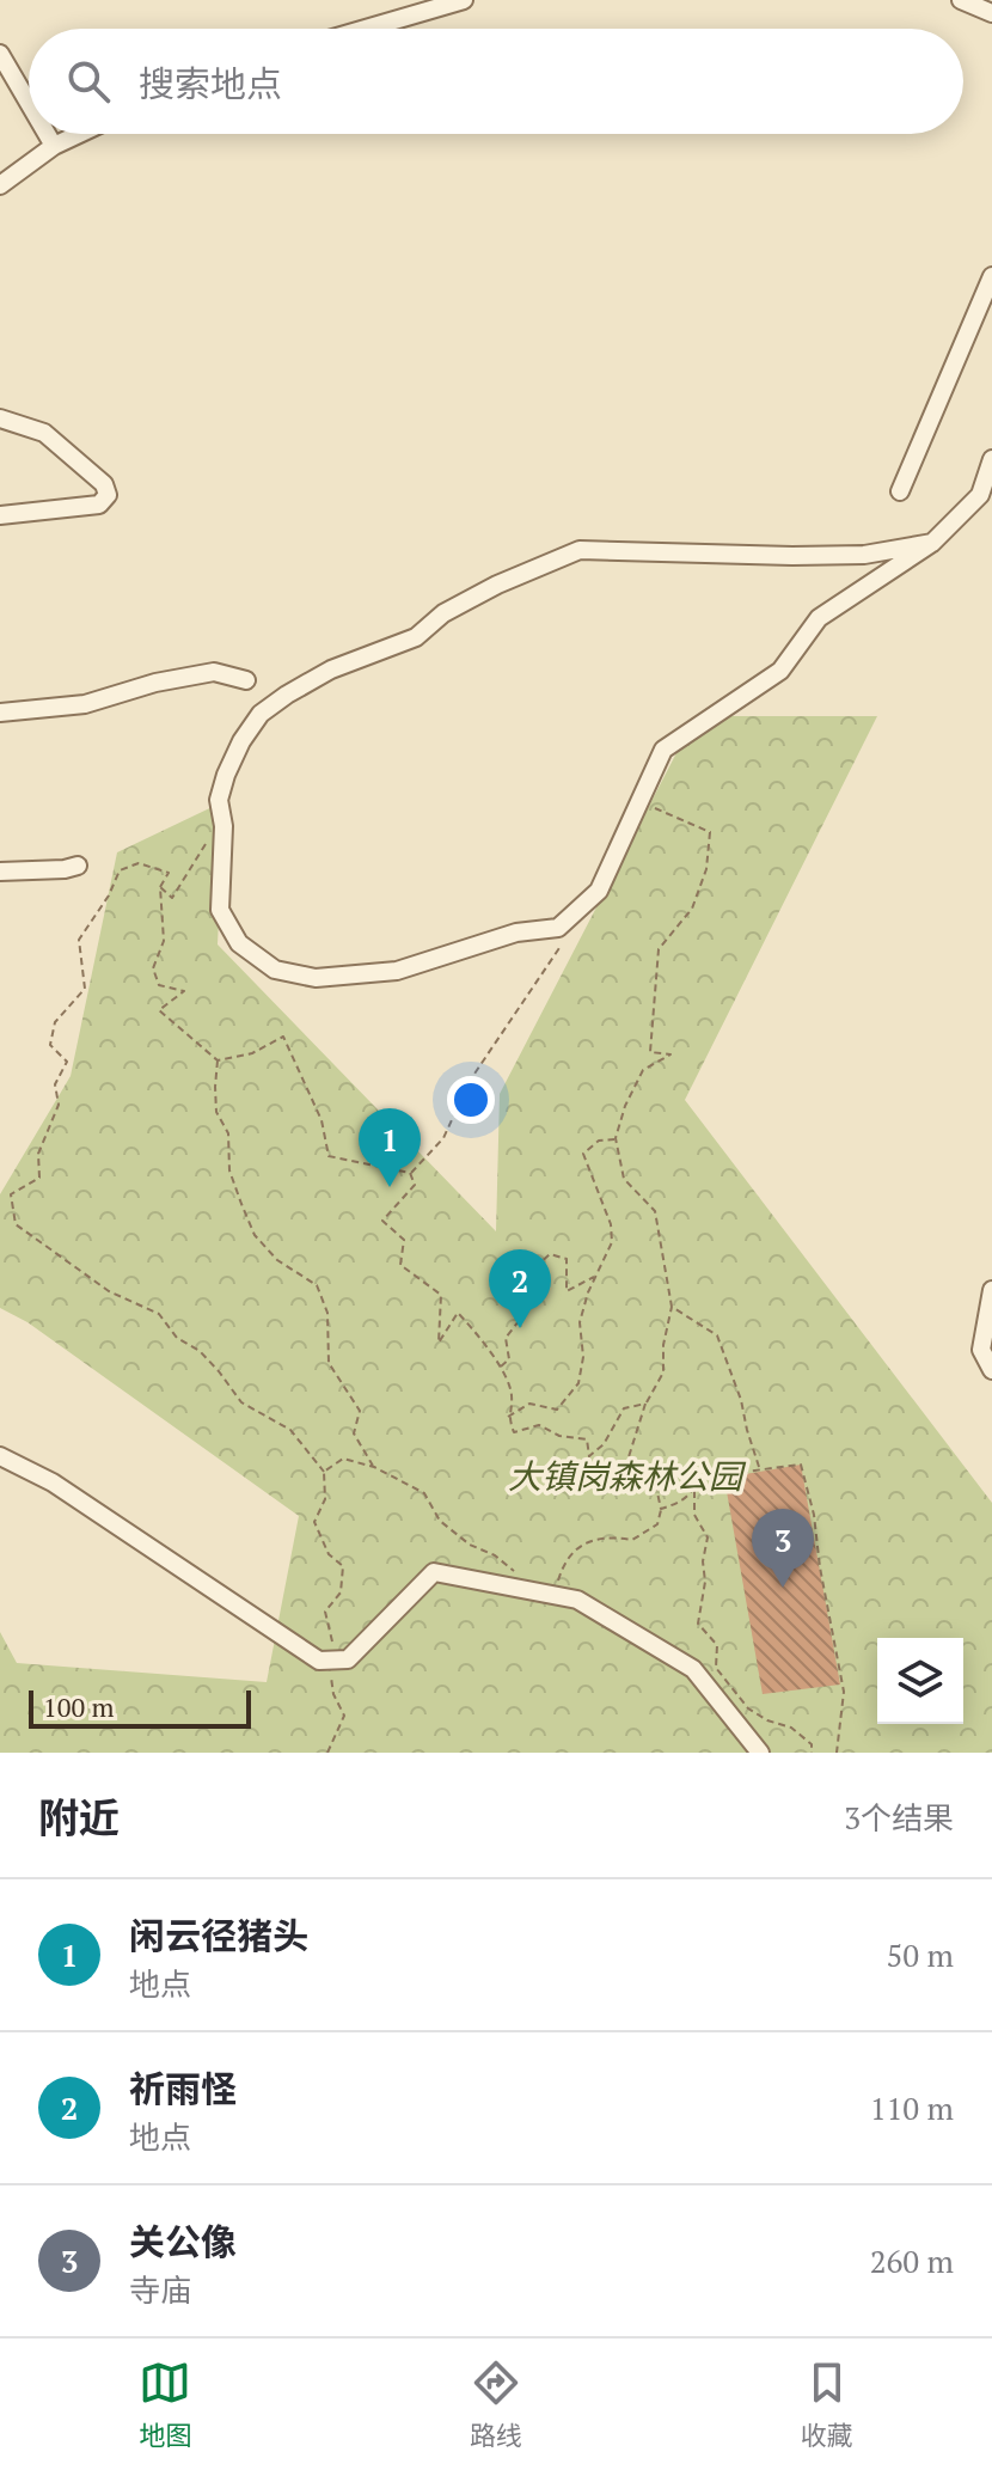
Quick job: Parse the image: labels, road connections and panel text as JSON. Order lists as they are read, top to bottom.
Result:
{
  "parks": ["大镇岗森林公园"],
  "scale_bar": "100 m",
  "page": {
    "search": "搜索地点",
    "pins": ["1", "2", "3"],
    "scale": "100 m",
    "heading": ["附近", "3个结果"],
    "list": [
      {
        "mark": "1",
        "name": "闲云径猪头",
        "note": "地点",
        "value": "50 m"
      },
      {
        "mark": "2",
        "name": "祈雨怪",
        "note": "地点",
        "value": "110 m"
      },
      {
        "mark": "3",
        "name": "关公像",
        "note": "寺庙",
        "value": "260 m"
      }
    ],
    "nav": ["地图", "路线", "收藏"]
  }
}
